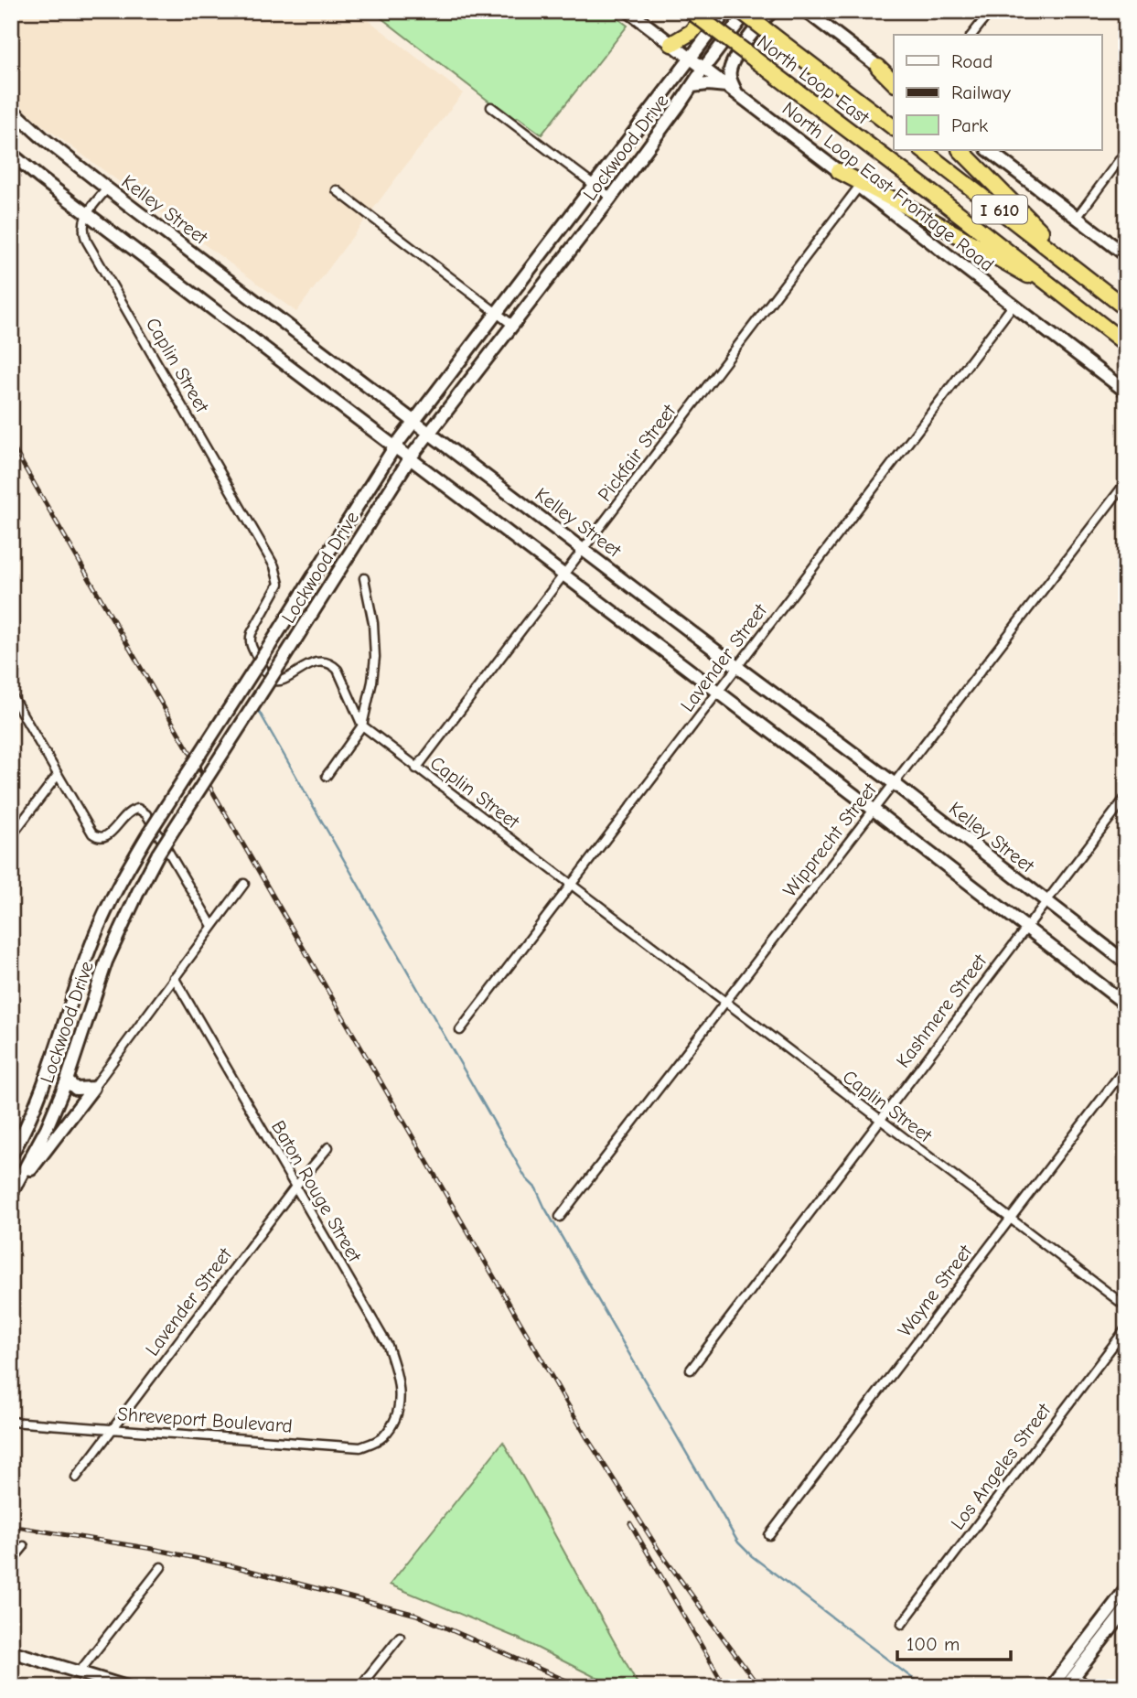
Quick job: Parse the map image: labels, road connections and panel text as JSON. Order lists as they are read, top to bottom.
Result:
{
  "streets": {
    "highway": ["North Loop East", "I 610"],
    "main road": ["Lockwood Drive", "North Loop East Frontage Road", "Kelley Street"],
    "street": [
      "Caplin Street",
      "Pickfair Street",
      "Lavender Street",
      "Wipprecht Street",
      "Kashmere Street",
      "Baton Rouge Street",
      "Wayne Street",
      "Shreveport Boulevard",
      "Los Angeles Street"
    ]
  },
  "crossings": [
    ["Lockwood Drive", "North Loop East Frontage Road"],
    ["Lockwood Drive", "Kelley Street"],
    ["North Loop East Frontage Road", "Pickfair Street"],
    ["North Loop East Frontage Road", "Lavender Street"],
    ["Kelley Street", "Pickfair Street"],
    ["Kelley Street", "Lavender Street"],
    ["Kelley Street", "Wipprecht Street"],
    ["Kelley Street", "Kashmere Street"],
    ["Caplin Street", "Pickfair Street"],
    ["Caplin Street", "Lavender Street"],
    ["Caplin Street", "Wipprecht Street"],
    ["Caplin Street", "Kashmere Street"],
    ["Caplin Street", "Wayne Street"],
    ["Lavender Street", "Baton Rouge Street"],
    ["Lavender Street", "Shreveport Boulevard"],
    ["Baton Rouge Street", "Shreveport Boulevard"]
  ],
  "legend": ["Road", "Railway", "Park"],
  "scale_bar": "100 m"
}
